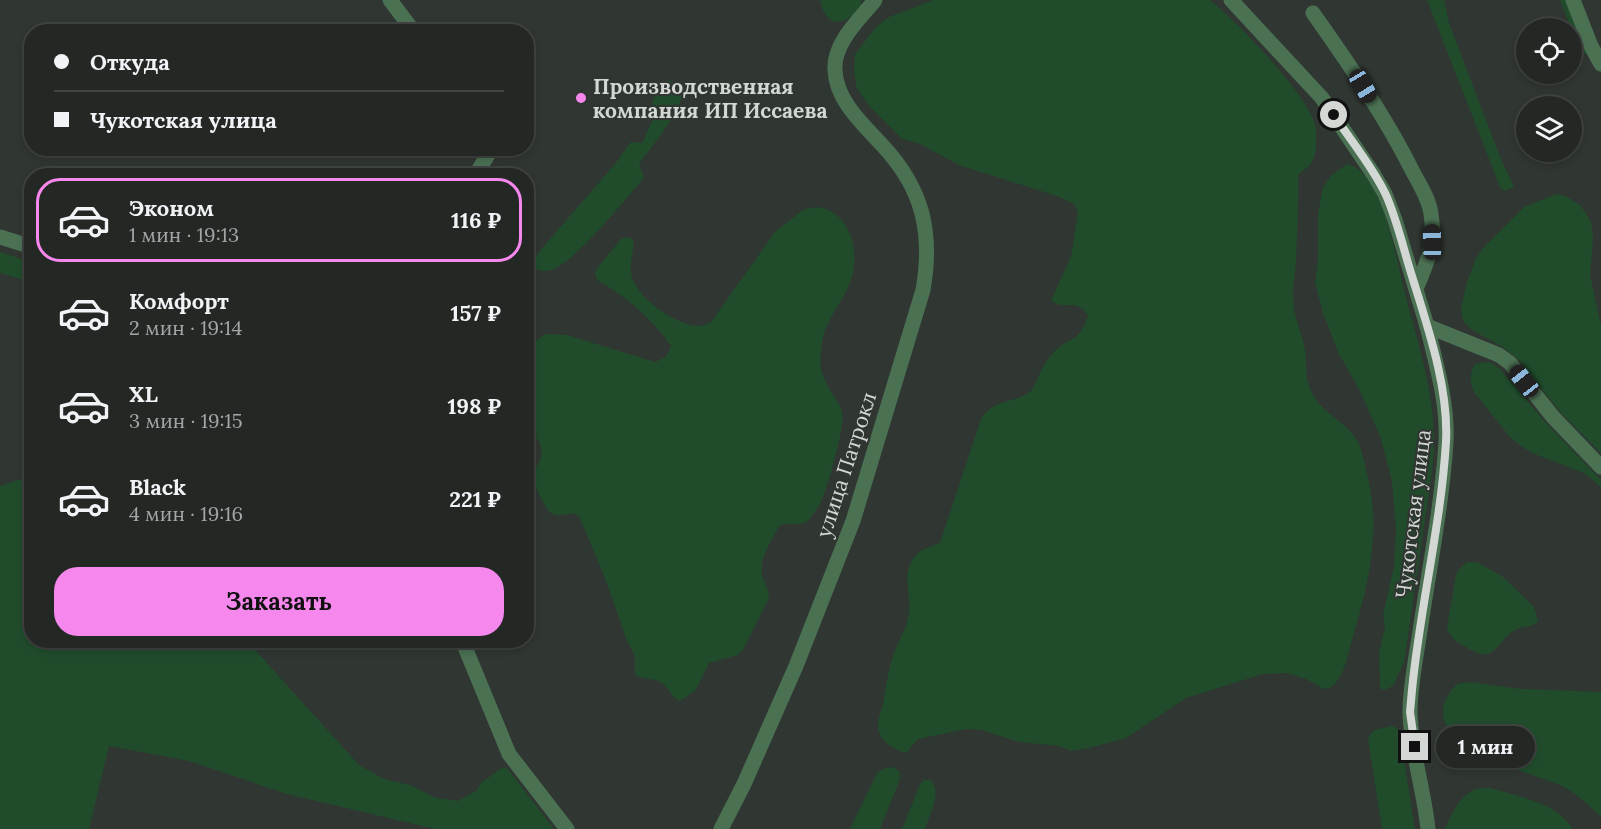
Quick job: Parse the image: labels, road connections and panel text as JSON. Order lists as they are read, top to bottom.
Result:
{
  "streets": {
    "street": ["улица Патрокл", "Чукотская улица"]
  },
  "places": ["Производственная компания ИП Иссаева"],
  "page": {
    "banner": ["Откуда", "Чукотская улица"],
    "list": [
      {
        "name": "Эконом",
        "note": "1 мин · 19:13",
        "value": "116 ₽"
      },
      {
        "name": "Комфорт",
        "note": "2 мин · 19:14",
        "value": "157 ₽"
      },
      {
        "name": "XL",
        "note": "3 мин · 19:15",
        "value": "198 ₽"
      },
      {
        "name": "Black",
        "note": "4 мин · 19:16",
        "value": "221 ₽"
      }
    ],
    "buttons": "Заказать",
    "bubble": "1 мин"
  }
}
